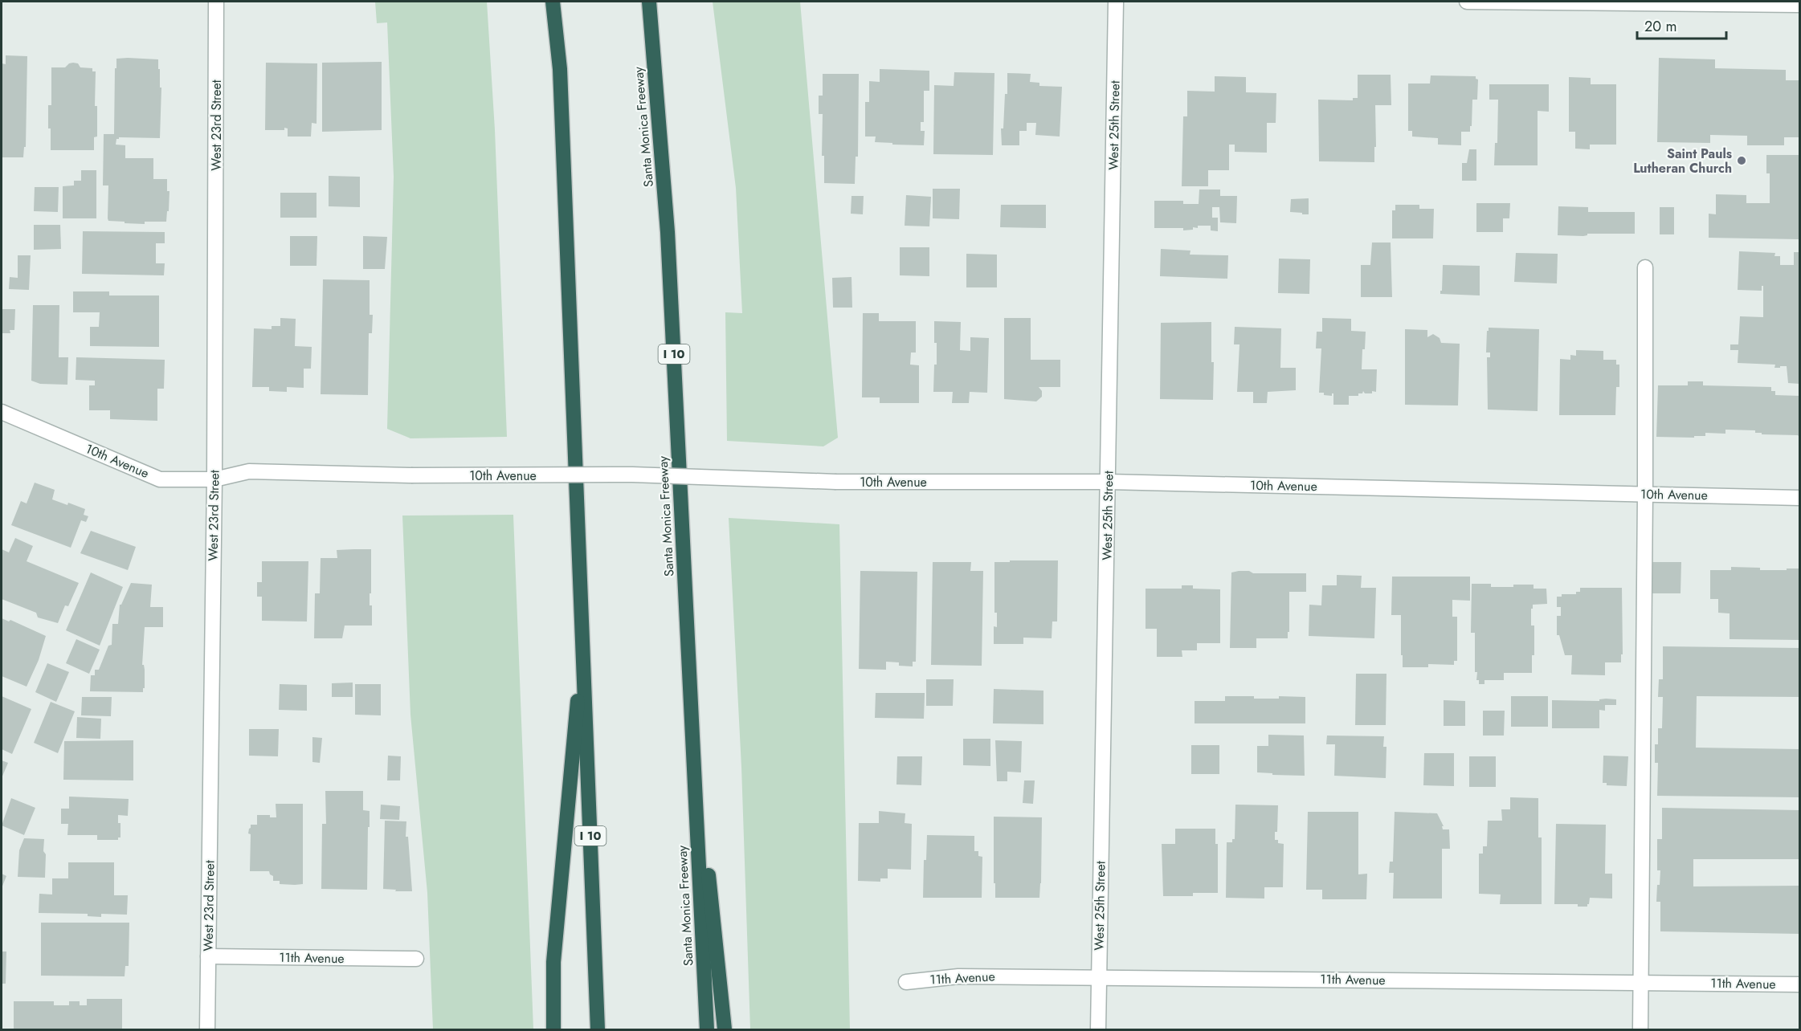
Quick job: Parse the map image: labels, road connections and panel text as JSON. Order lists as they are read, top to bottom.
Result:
{
  "streets": {
    "highway": ["Santa Monica Freeway", "I 10"],
    "street": [
      "West 23rd Street",
      "West 25th Street",
      "10th Avenue",
      "11th Avenue"
    ]
  },
  "crossings": [
    ["West 23rd Street", "10th Avenue"],
    ["West 23rd Street", "11th Avenue"],
    ["West 25th Street", "10th Avenue"],
    ["West 25th Street", "11th Avenue"]
  ],
  "places": ["Saint Pauls Lutheran Church"],
  "scale_bar": "20 m"
}
